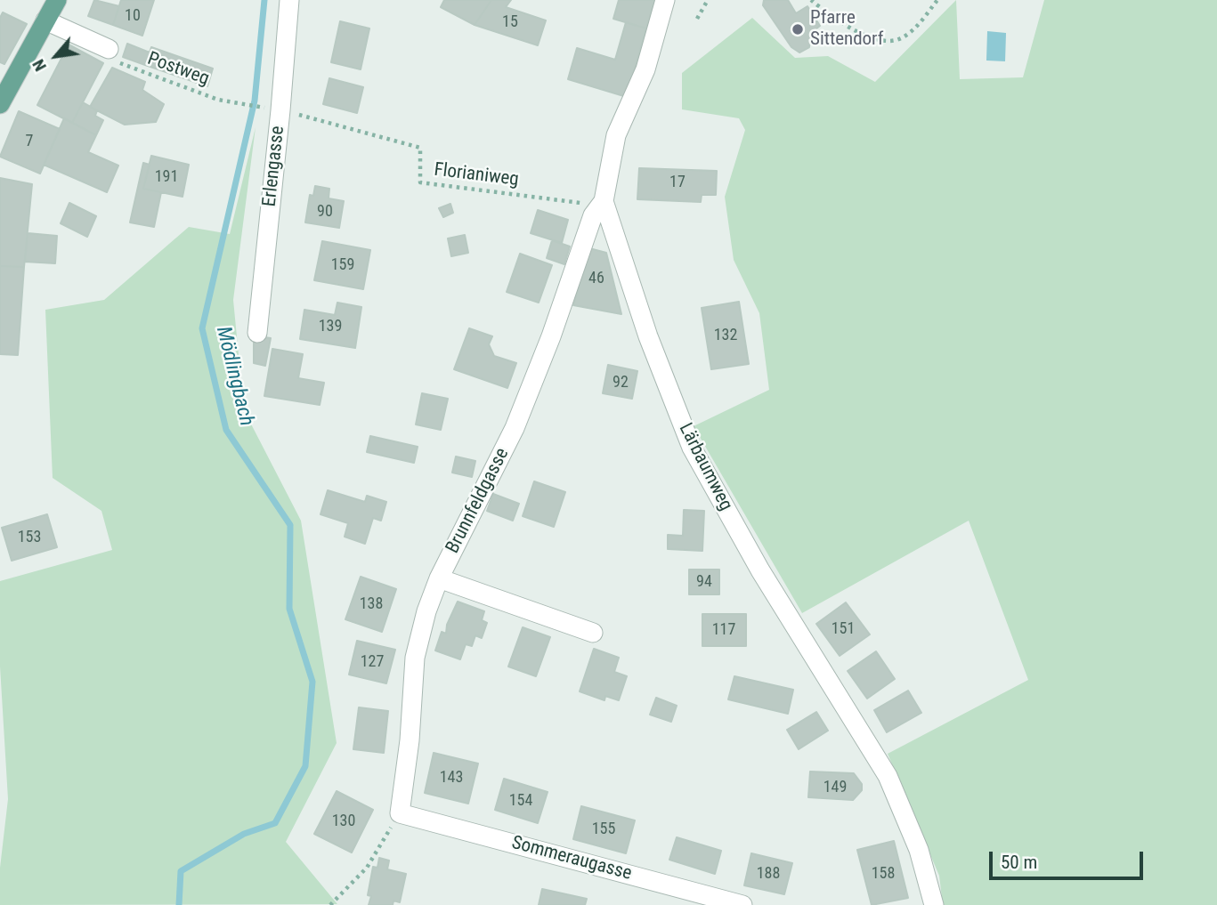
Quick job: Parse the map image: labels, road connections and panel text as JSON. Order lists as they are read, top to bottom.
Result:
{
  "streets": {
    "street": [
      "Erlengasse",
      "Lärbaumweg",
      "Brunnfeldgasse",
      "Sommeraugasse"
    ],
    "path": ["Postweg", "Florianiweg"]
  },
  "crossings": [
    ["Florianiweg", "Lärbaumweg"],
    ["Florianiweg", "Brunnfeldgasse"],
    ["Lärbaumweg", "Brunnfeldgasse"],
    ["Brunnfeldgasse", "Sommeraugasse"]
  ],
  "water": ["Mödlingbach"],
  "places": ["Pfarre Sittendorf"],
  "house_numbers": [
    "10",
    "15",
    "7",
    "191",
    "17",
    "90",
    "159",
    "46",
    "139",
    "132",
    "92",
    "153",
    "94",
    "138",
    "151",
    "117",
    "127",
    "143",
    "149",
    "154",
    "130",
    "155",
    "188",
    "158"
  ],
  "scale_bar": "50 m",
  "north": "bottom left"
}
